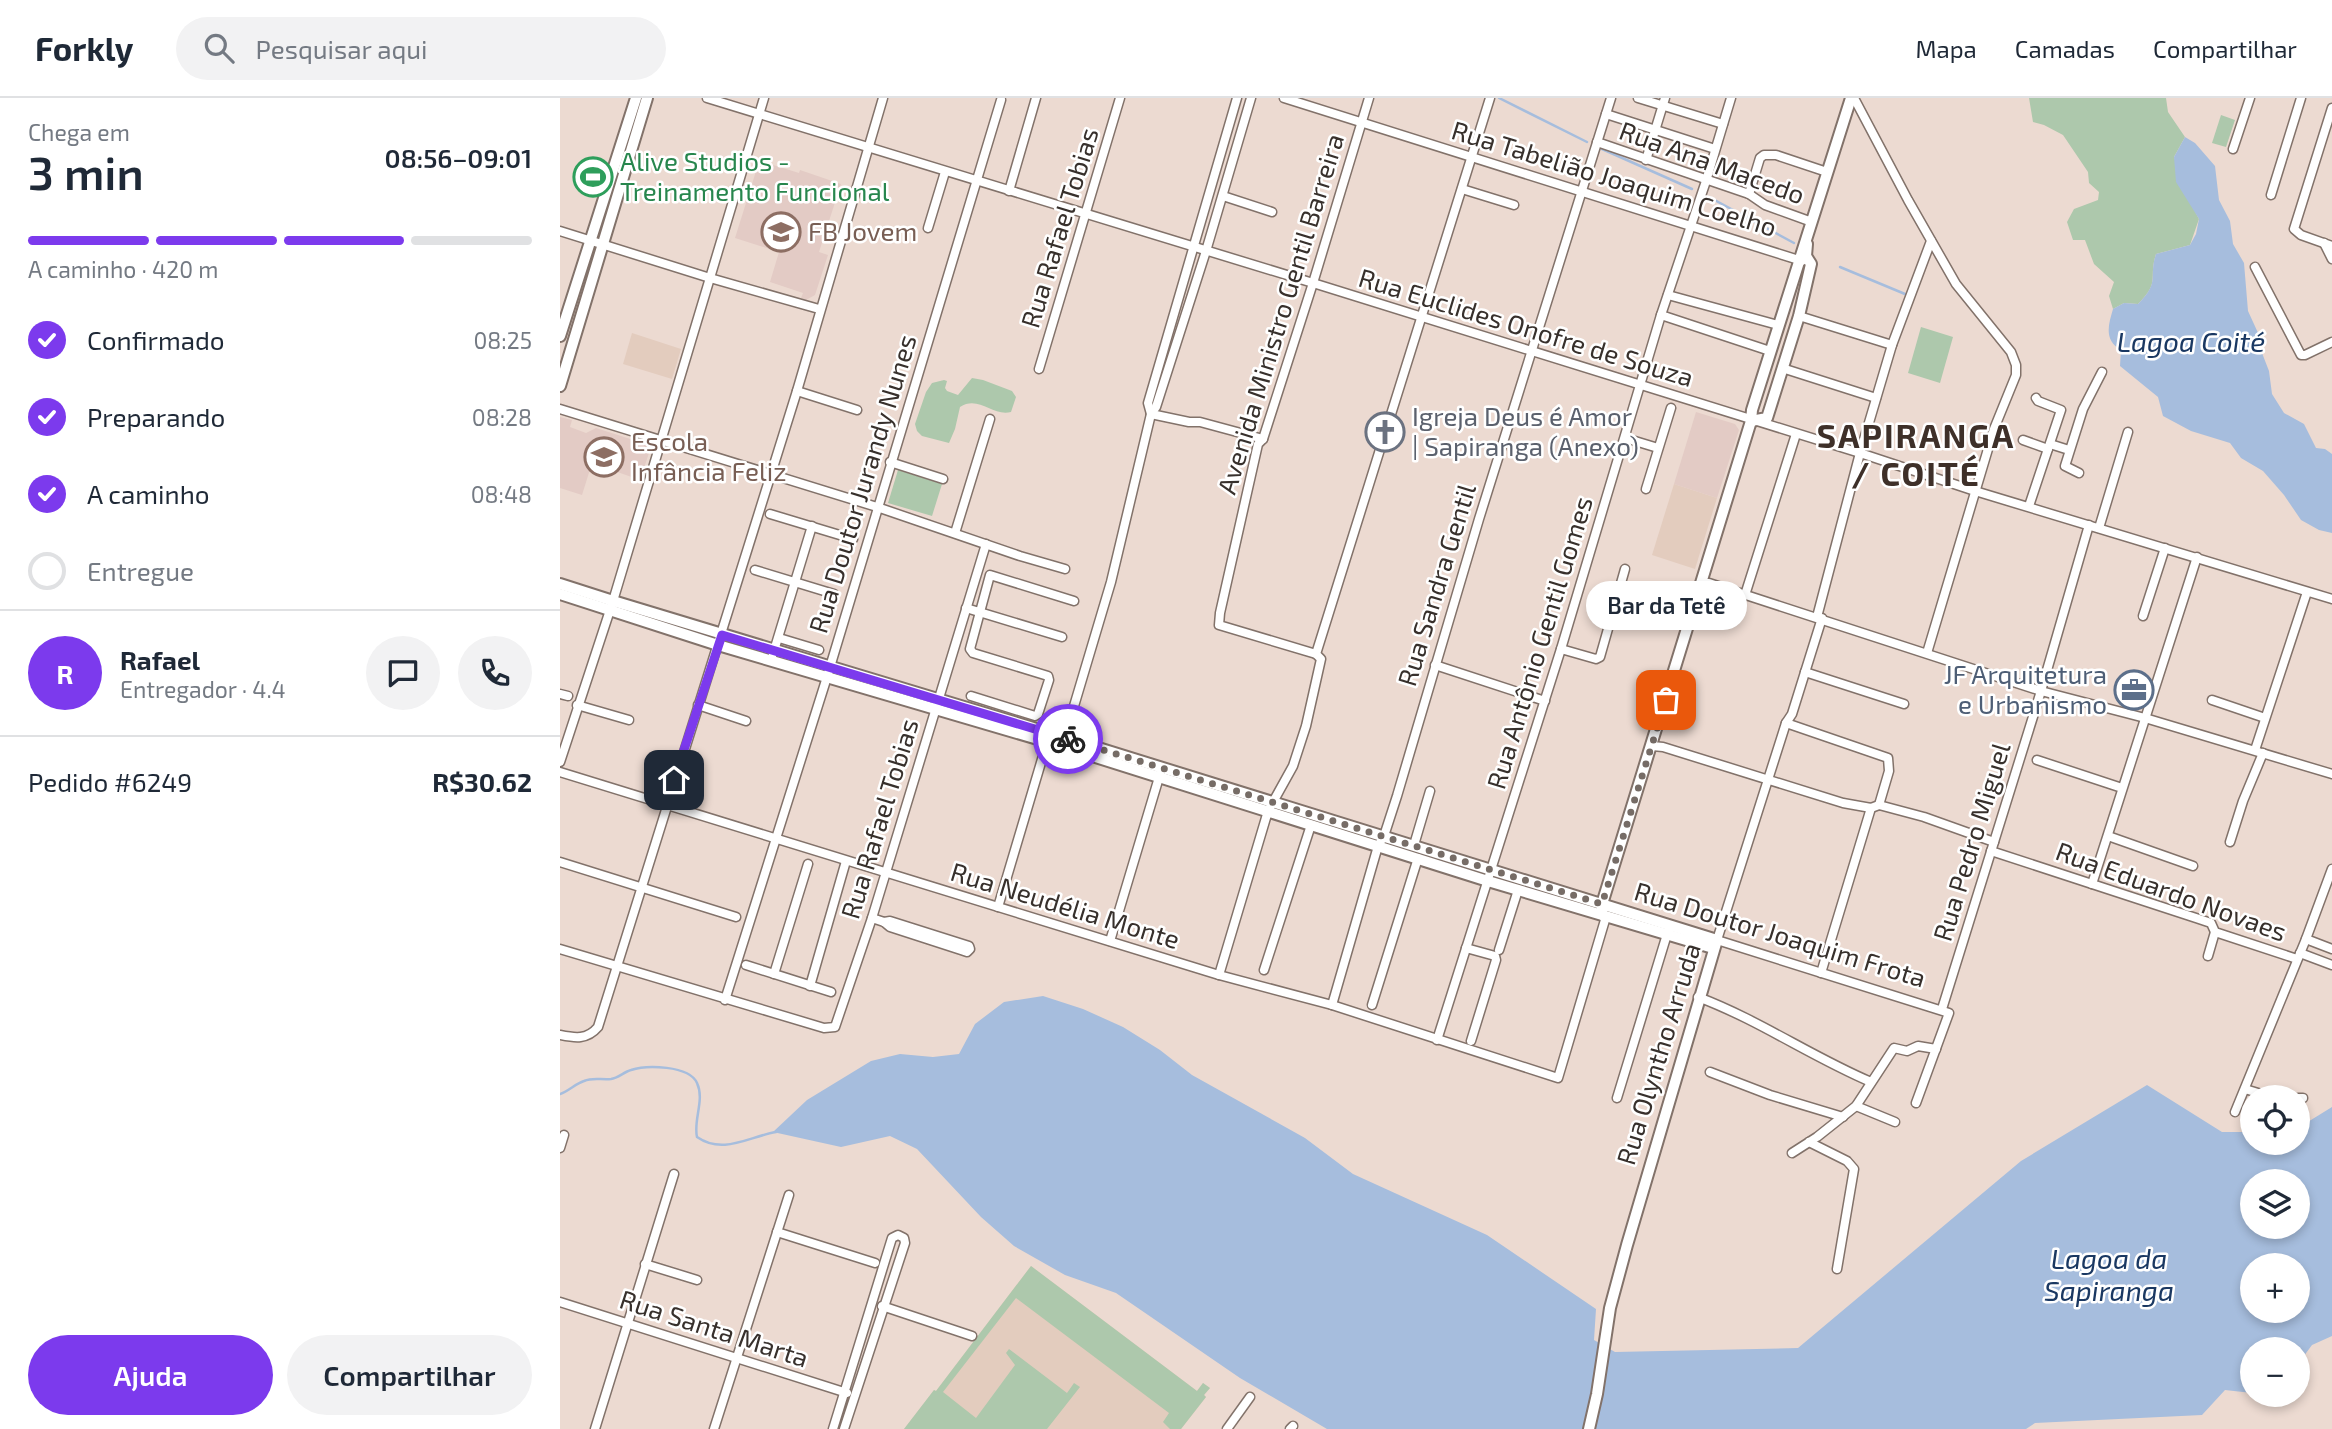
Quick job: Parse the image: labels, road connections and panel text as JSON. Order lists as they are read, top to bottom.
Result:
{
  "streets": {
    "street": [
      "Rua Ana Macedo",
      "Rua Tabelião Joaquim Coelho",
      "Rua Rafael Tobias",
      "Avenida Ministro Gentil Barreira",
      "Rua Euclides Onofre de Souza",
      "Rua Doutor Jurandy Nunes",
      "Rua Sandra Gentil",
      "Rua Antônio Gentil Gomes",
      "Rua Pedro Miguel",
      "Rua Eduardo Novaes",
      "Rua Neudélia Monte",
      "Rua Doutor Joaquim Frota",
      "Rua Olyntho Arruda",
      "Rua Santa Marta"
    ]
  },
  "crossings": [
    ["Rua Ana Macedo", "Rua Sandra Gentil"],
    ["Rua Ana Macedo", "Rua Antônio Gentil Gomes"],
    ["Rua Tabelião Joaquim Coelho", "Avenida Ministro Gentil Barreira"],
    ["Rua Tabelião Joaquim Coelho", "Rua Sandra Gentil"],
    ["Rua Tabelião Joaquim Coelho", "Rua Antônio Gentil Gomes"],
    ["Rua Rafael Tobias", "Rua Euclides Onofre de Souza"],
    ["Rua Rafael Tobias", "Rua Doutor Jurandy Nunes"],
    ["Rua Rafael Tobias", "Rua Neudélia Monte"],
    ["Rua Rafael Tobias", "Rua Doutor Joaquim Frota"],
    ["Avenida Ministro Gentil Barreira", "Rua Euclides Onofre de Souza"],
    ["Rua Euclides Onofre de Souza", "Rua Doutor Jurandy Nunes"],
    ["Rua Euclides Onofre de Souza", "Rua Sandra Gentil"],
    ["Rua Euclides Onofre de Souza", "Rua Antônio Gentil Gomes"],
    ["Rua Euclides Onofre de Souza", "Rua Pedro Miguel"],
    ["Rua Euclides Onofre de Souza", "Rua Olyntho Arruda"],
    ["Rua Doutor Jurandy Nunes", "Rua Neudélia Monte"],
    ["Rua Doutor Jurandy Nunes", "Rua Doutor Joaquim Frota"],
    ["Rua Sandra Gentil", "Rua Neudélia Monte"],
    ["Rua Sandra Gentil", "Rua Doutor Joaquim Frota"],
    ["Rua Antônio Gentil Gomes", "Rua Neudélia Monte"],
    ["Rua Antônio Gentil Gomes", "Rua Doutor Joaquim Frota"],
    ["Rua Pedro Miguel", "Rua Eduardo Novaes"],
    ["Rua Pedro Miguel", "Rua Doutor Joaquim Frota"],
    ["Rua Neudélia Monte", "Rua Doutor Joaquim Frota"],
    ["Rua Doutor Joaquim Frota", "Rua Olyntho Arruda"]
  ],
  "districts": ["SAPIRANGA / COITÉ"],
  "water": ["Lagoa Coité", "Lagoa da Sapiranga"],
  "places": {
    "sports": ["Alive Studios - Treinamento Funcional"],
    "school or university": ["FB Jovem", "Escola Infância Feliz"],
    "church": ["Igreja Deus é Amor | Sapiranga (Anexo)"],
    "office": ["JF Arquitetura e Urbanismo"],
    "other": ["Bar da Tetê"]
  },
  "page": {
    "header": "Forkly",
    "search": "Pesquisar aqui",
    "nav": ["Mapa", "Camadas", "Compartilhar"],
    "heading": ["3 min", "Chega em", "08:56–09:01"],
    "panel": [
      "Rafael",
      "Entregador · 4.4",
      "Pedido #6249",
      "R$30.62"
    ],
    "bar": "A caminho · 420 m",
    "list": [
      ["Confirmado", "08:25"],
      ["Preparando", "08:28"],
      ["A caminho", "08:48"],
      "Entregue"
    ],
    "bubble": "Bar da Tetê",
    "round": "R",
    "map_buttons": ["+", "−"],
    "buttons": ["Ajuda", "Compartilhar"]
  }
}
